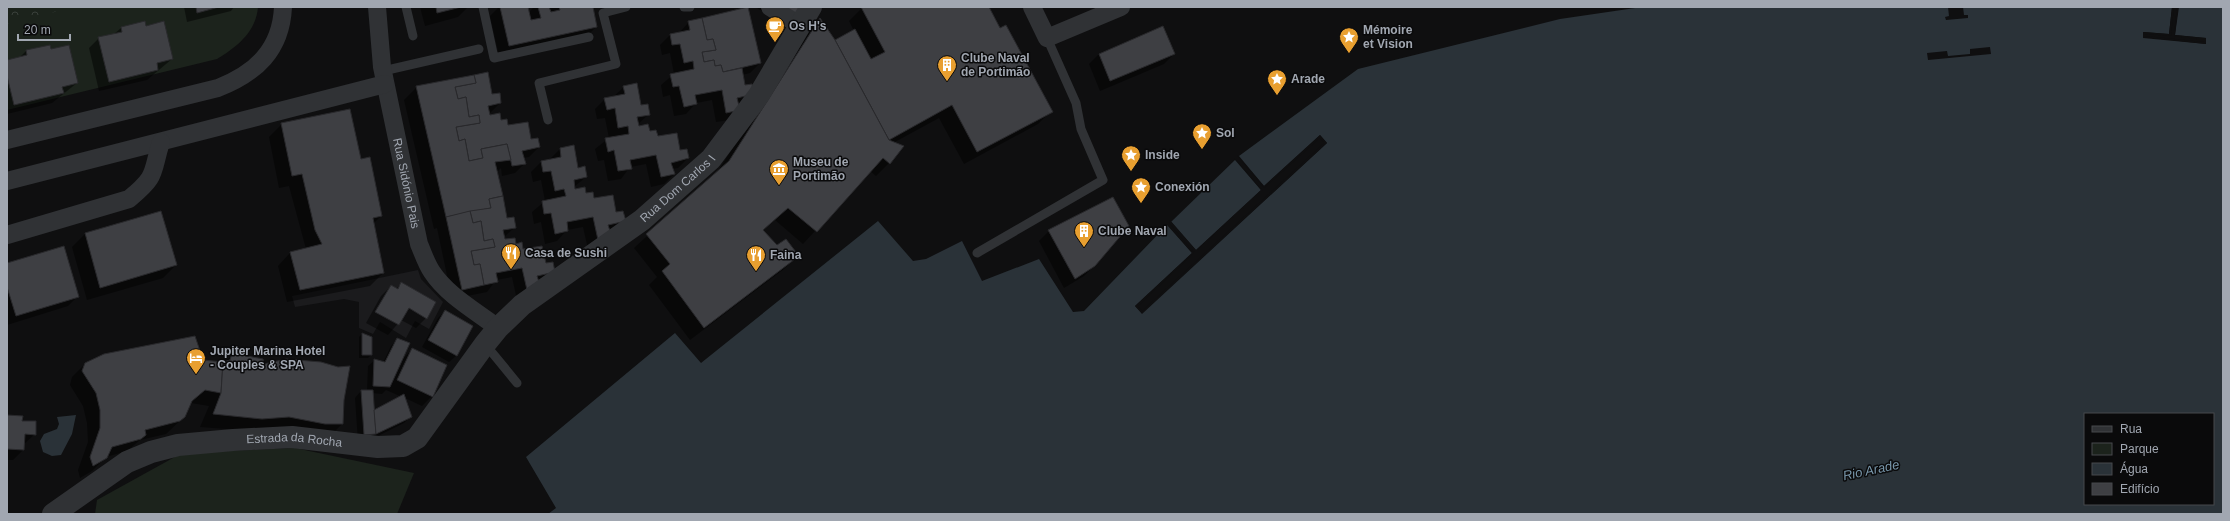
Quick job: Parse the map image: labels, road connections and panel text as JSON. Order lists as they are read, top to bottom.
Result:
{
  "streets": {
    "street": ["Rua Sidónio Pais", "Rua Dom Carlos I", "Estrada da Rocha"]
  },
  "crossings": [
    ["Rua Sidónio Pais", "Rua Dom Carlos I"],
    ["Rua Sidónio Pais", "Estrada da Rocha"],
    ["Rua Dom Carlos I", "Estrada da Rocha"]
  ],
  "water": ["Rio Arade"],
  "places": {
    "cafe": ["Os H's"],
    "place": [
      "Mémoire et Vision",
      "Arade",
      "Sol",
      "Inside",
      "Conexión"
    ],
    "building": ["Clube Naval de Portimão", "Clube Naval"],
    "museum": ["Museu de Portimão"],
    "restaurant": ["Casa de Sushi", "Faina"],
    "hotel": ["Jupiter Marina Hotel - Couples & SPA"]
  },
  "legend": [
    "Rua",
    "Parque",
    "Água",
    "Edifício"
  ],
  "scale_bar": "20 m"
}
